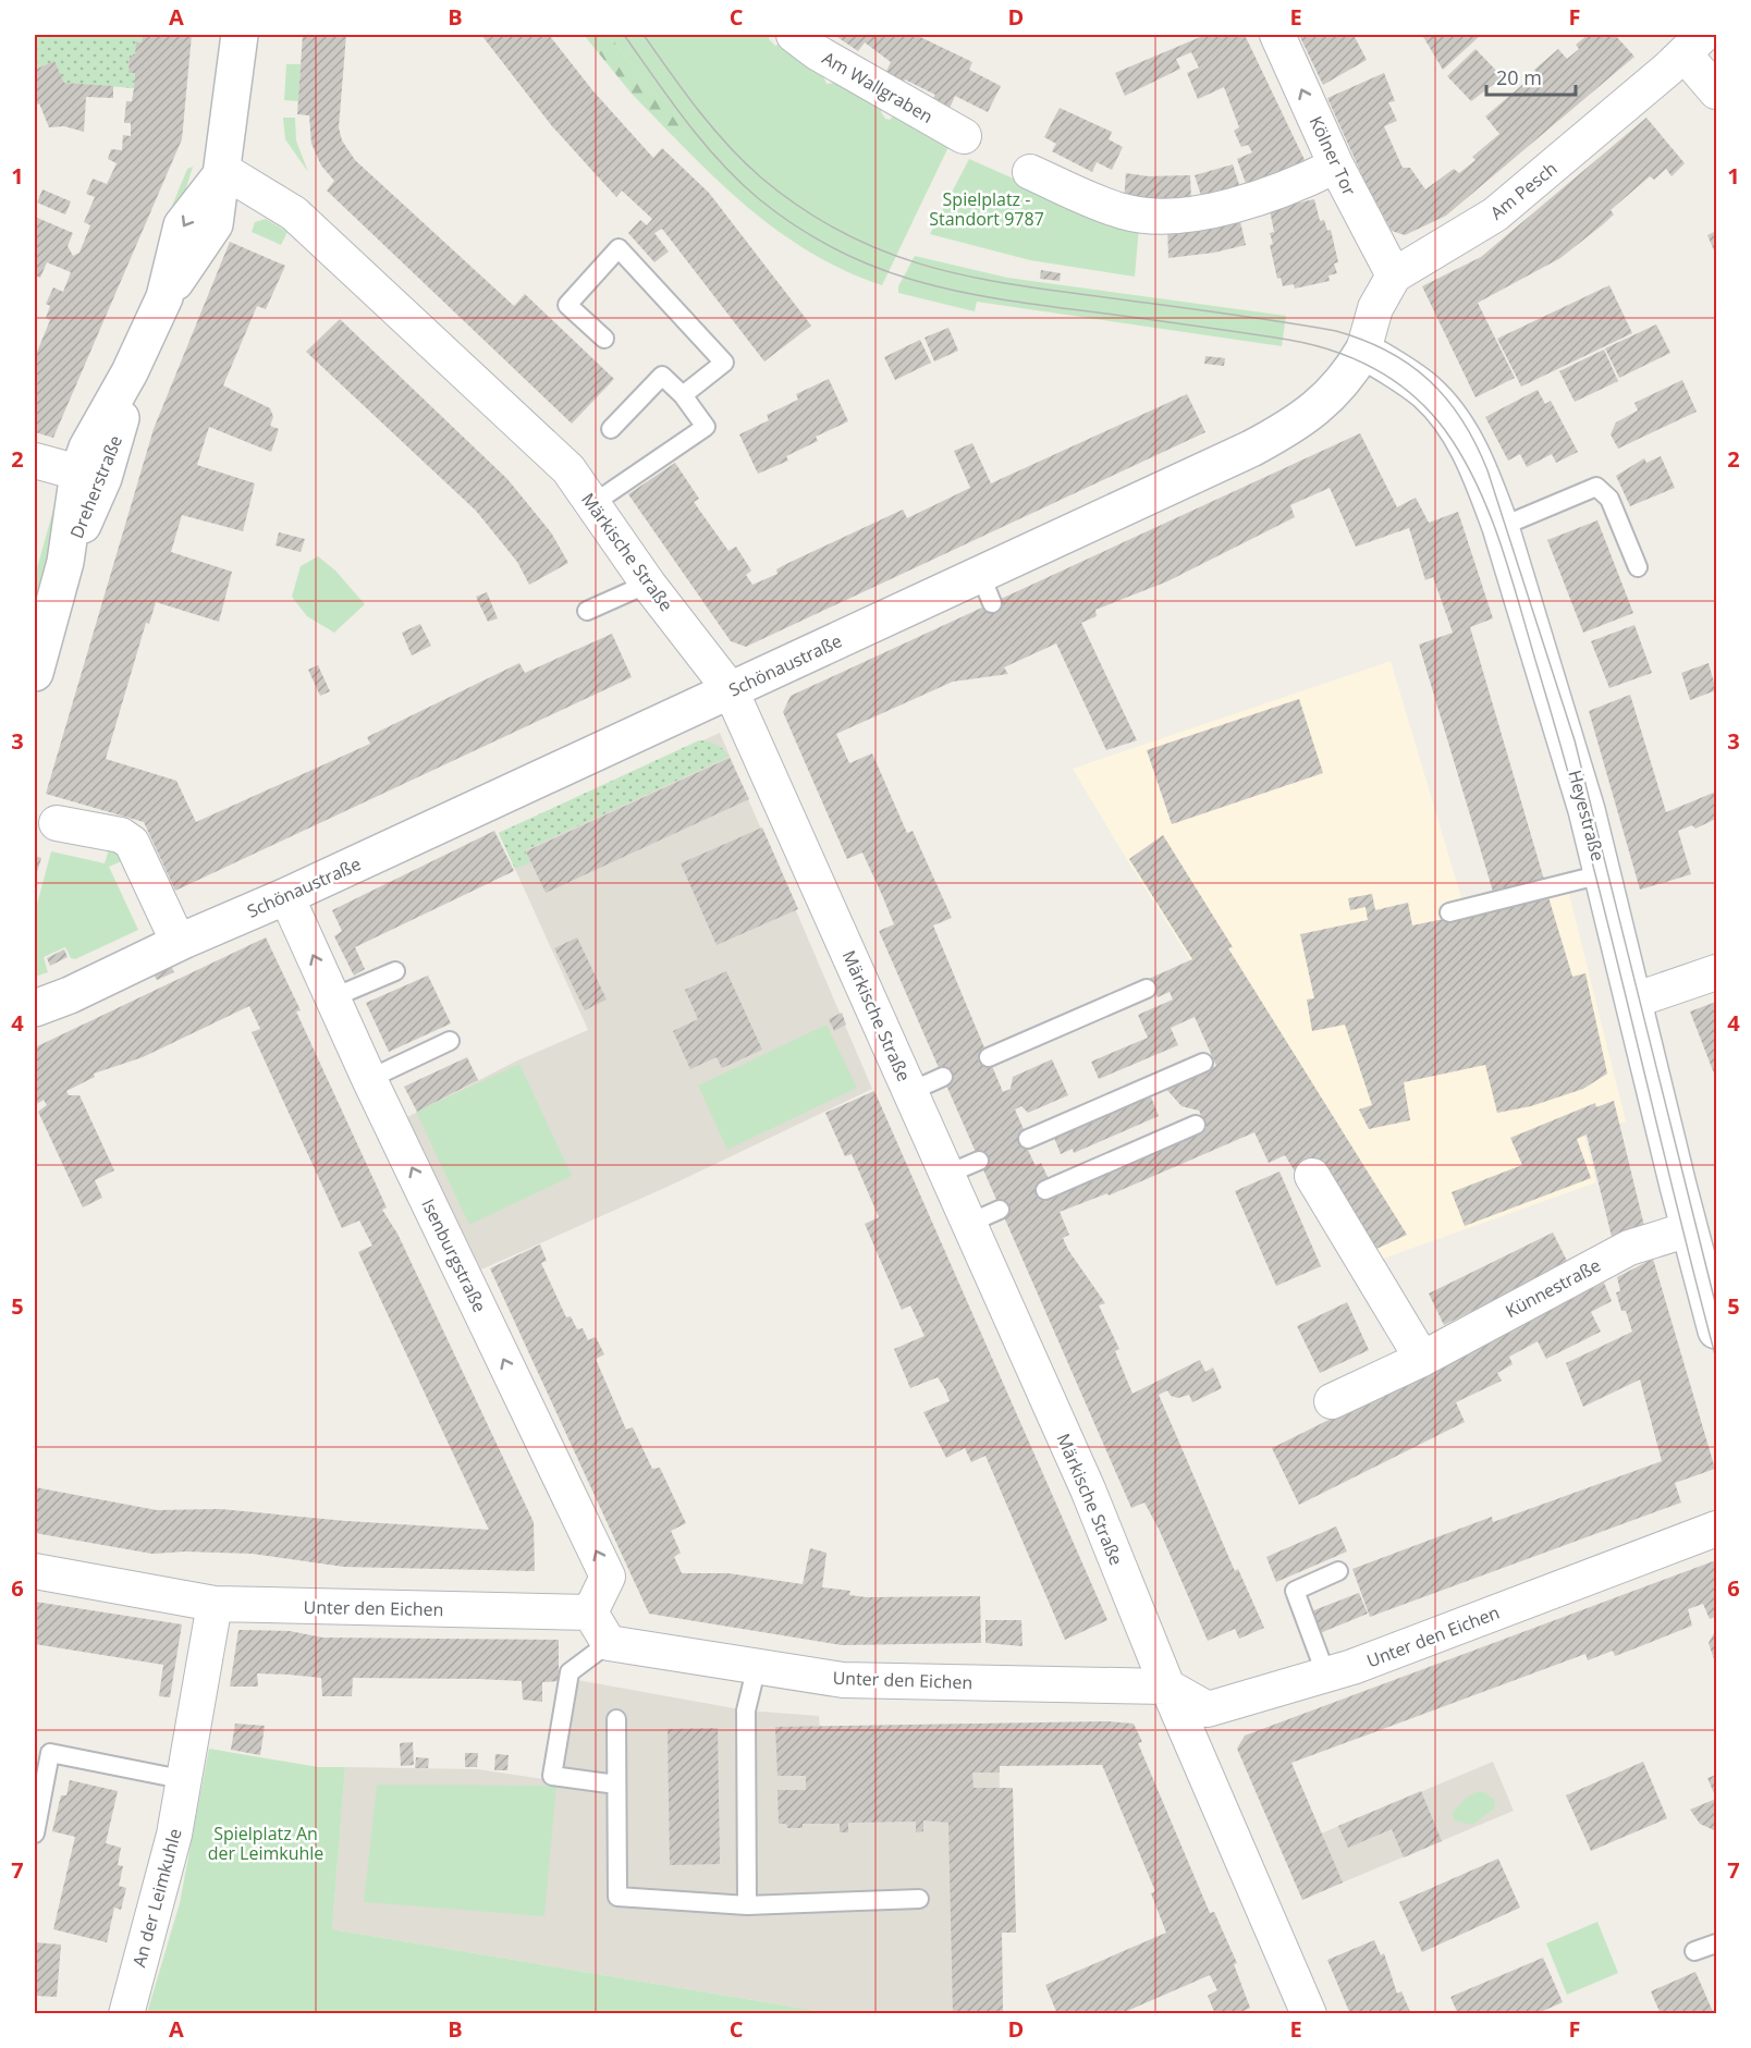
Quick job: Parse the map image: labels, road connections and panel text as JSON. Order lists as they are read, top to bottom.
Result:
{
  "streets": {
    "street": [
      "Am Wallgraben",
      "Kölner Tor",
      "Am Pesch",
      "Dreherstraße",
      "Märkische Straße",
      "Schönaustraße",
      "Heyestraße",
      "Isenburgstraße",
      "Künnestraße",
      "Unter den Eichen",
      "An der Leimkuhle"
    ]
  },
  "crossings": [
    ["Kölner Tor", "Am Pesch"],
    ["Dreherstraße", "Märkische Straße"],
    ["Märkische Straße", "Schönaustraße"],
    ["Märkische Straße", "Unter den Eichen"],
    ["Schönaustraße", "Heyestraße"],
    ["Schönaustraße", "Isenburgstraße"],
    ["Heyestraße", "Künnestraße"],
    ["Isenburgstraße", "Unter den Eichen"],
    ["Unter den Eichen", "An der Leimkuhle"]
  ],
  "one_way": ["Kölner Tor", "Isenburgstraße"],
  "parks": ["Spielplatz - Standort 9787", "Spielplatz An der Leimkuhle"],
  "scale_bar": "20 m",
  "grid": {
    "columns": [
      "A",
      "B",
      "C",
      "D",
      "E",
      "F"
    ],
    "rows": [
      "1",
      "2",
      "3",
      "4",
      "5",
      "6",
      "7"
    ]
  }
}
